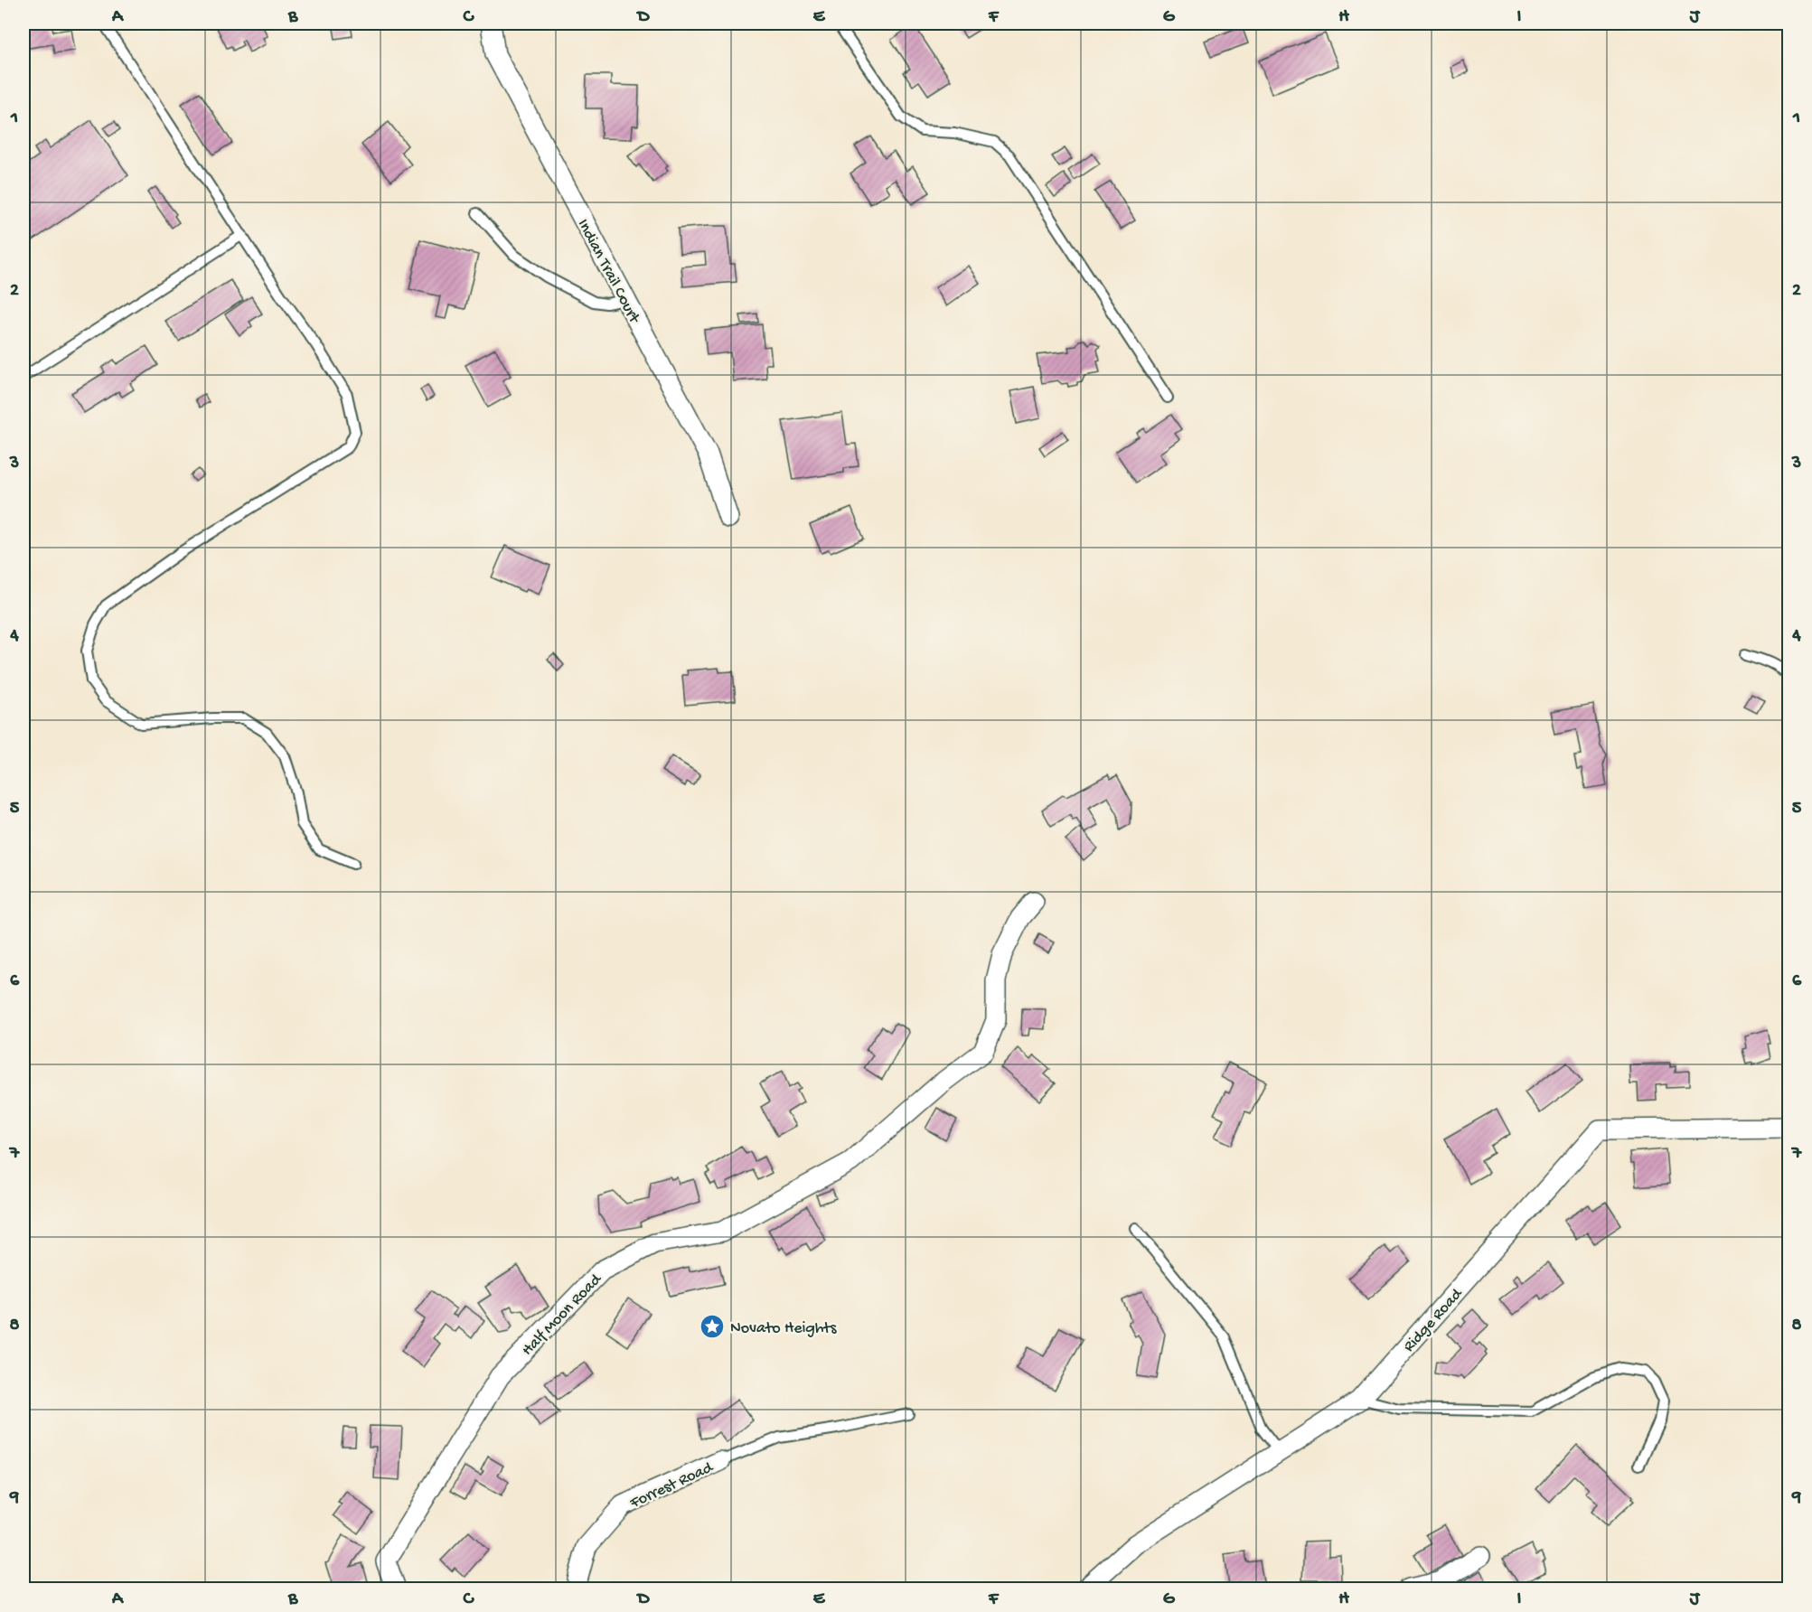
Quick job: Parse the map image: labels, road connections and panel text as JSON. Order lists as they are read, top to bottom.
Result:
{
  "streets": {
    "street": [
      "Indian Trail Court",
      "Half Moon Road",
      "Ridge Road",
      "Forrest Road"
    ]
  },
  "places": {
    "place": ["Novato Heights"]
  },
  "grid": {
    "columns": [
      "A",
      "B",
      "C",
      "D",
      "E",
      "F",
      "G",
      "H",
      "I",
      "J"
    ],
    "rows": [
      "1",
      "2",
      "3",
      "4",
      "5",
      "6",
      "7",
      "8",
      "9"
    ]
  }
}
